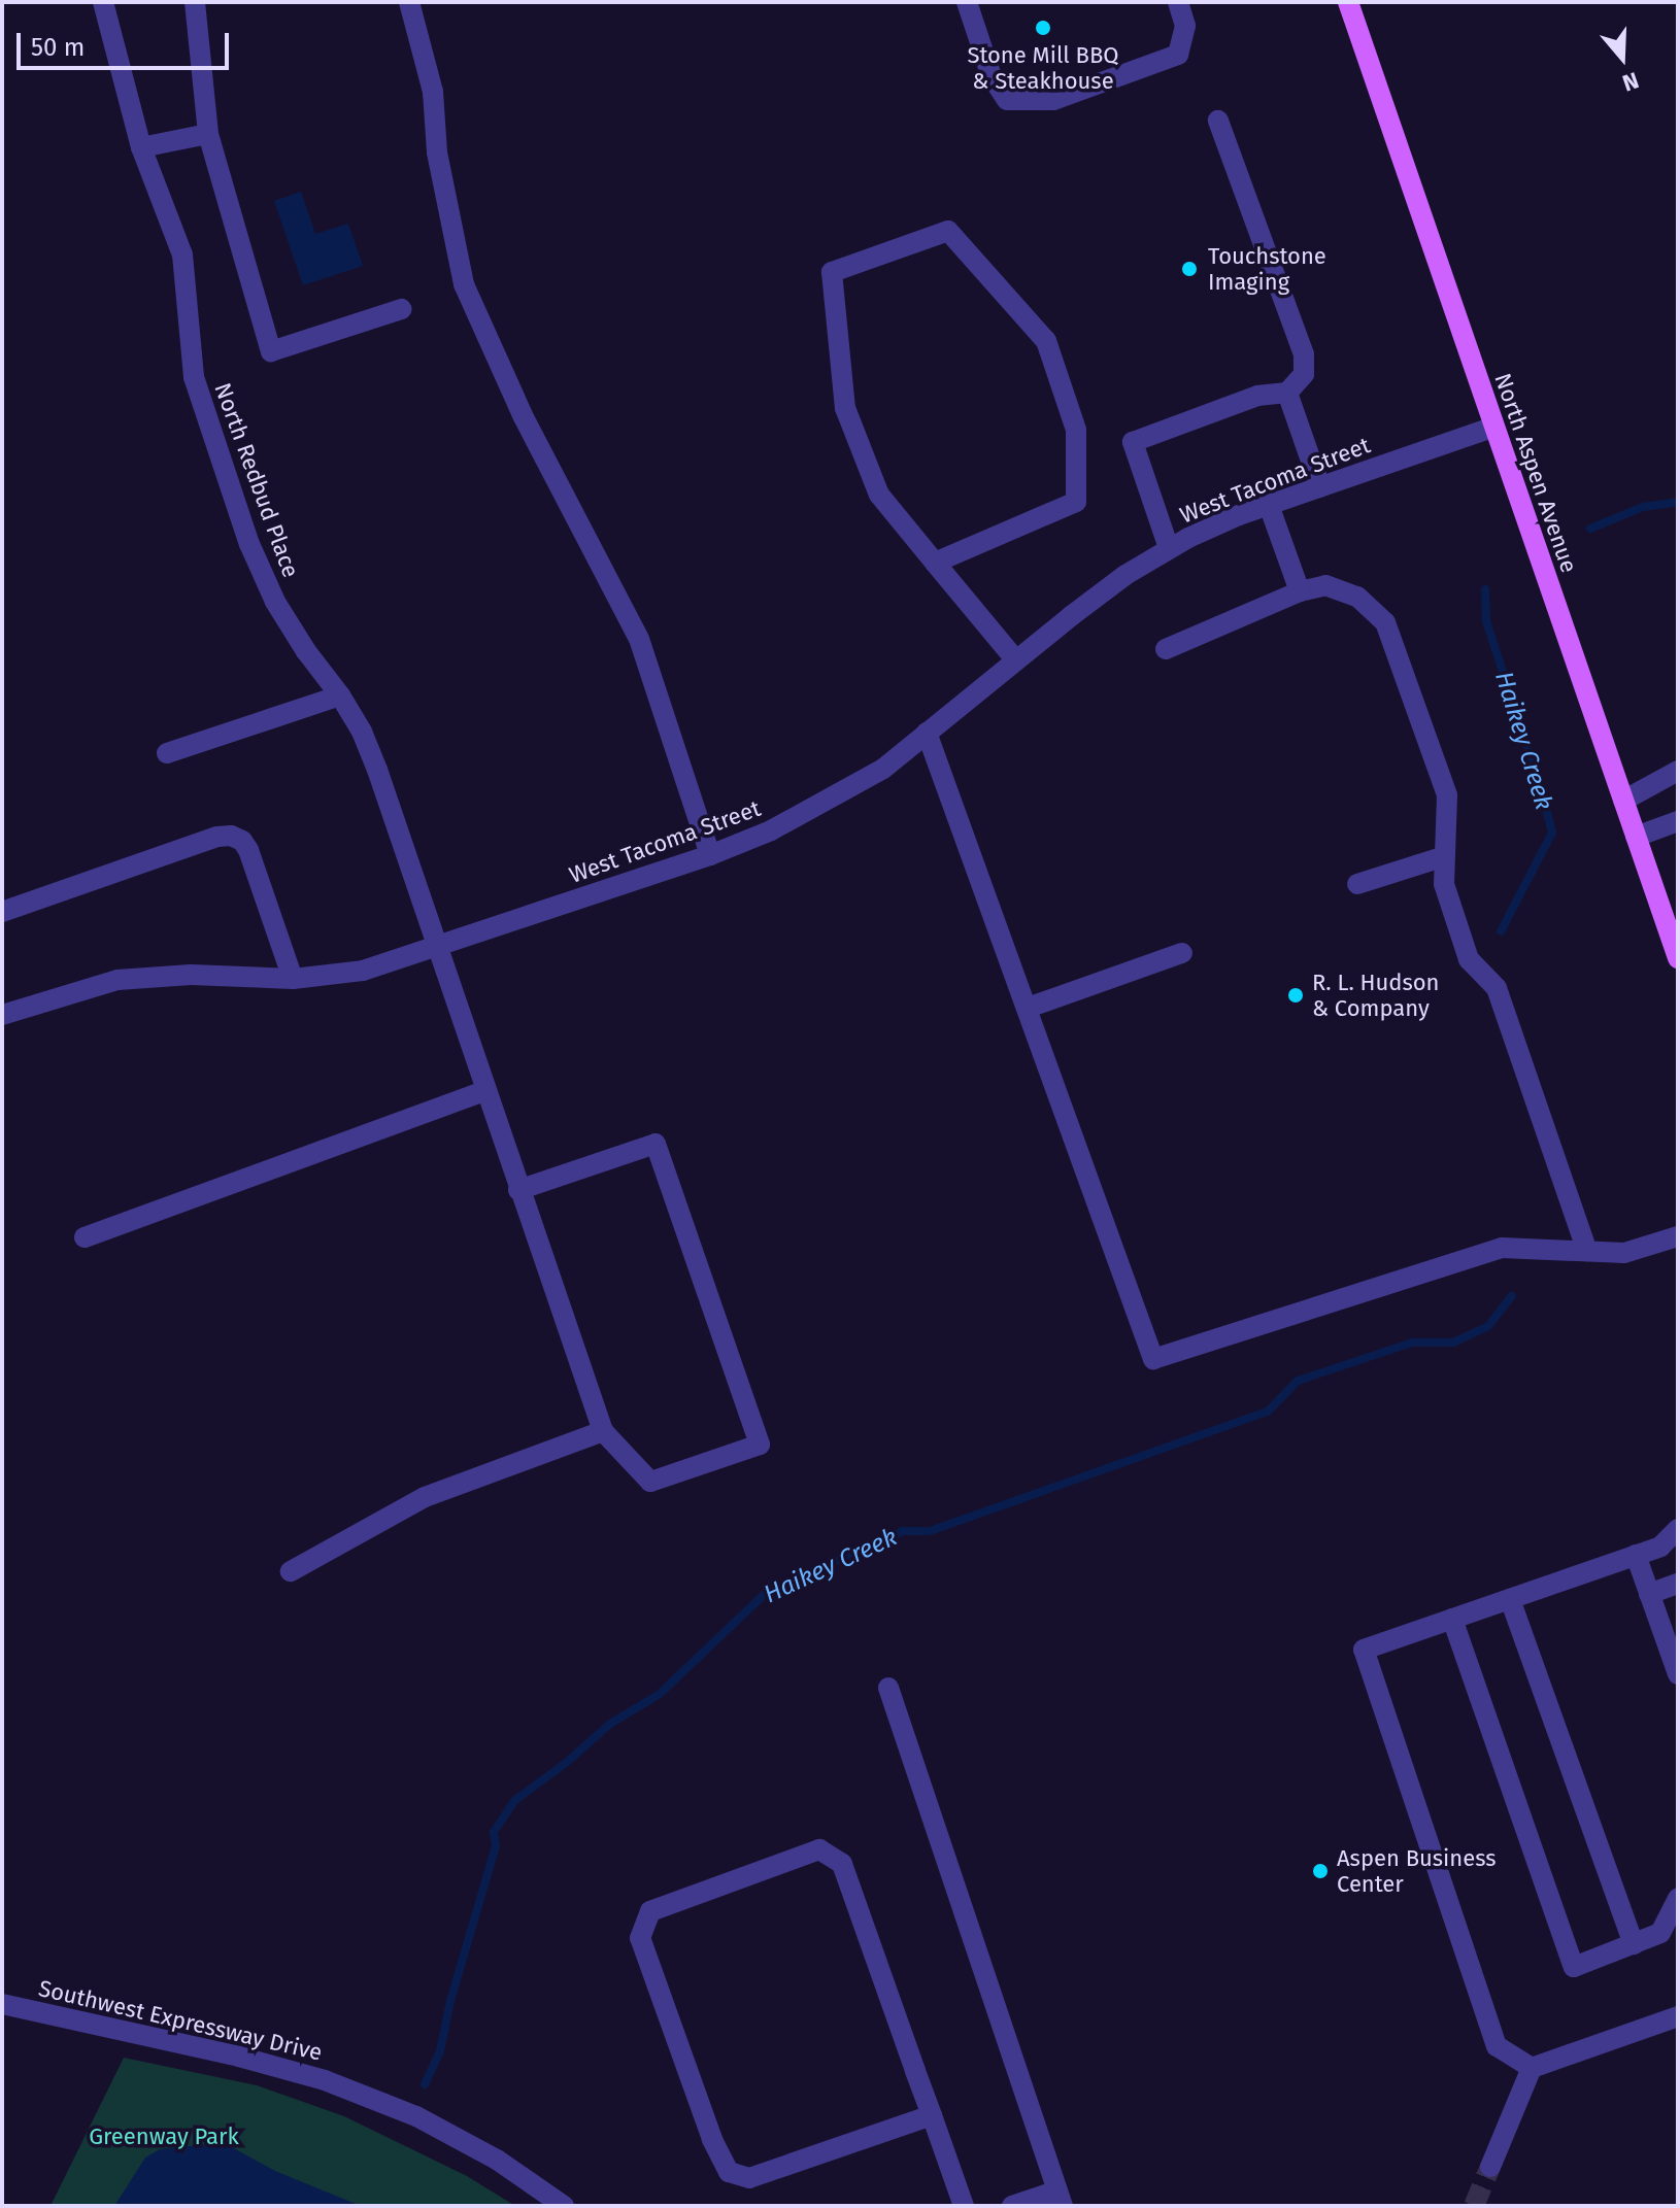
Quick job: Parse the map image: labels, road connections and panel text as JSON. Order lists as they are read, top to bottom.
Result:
{
  "streets": {
    "main road": ["North Aspen Avenue"],
    "street": ["North Redbud Place", "West Tacoma Street", "Southwest Expressway Drive"]
  },
  "crossings": [
    ["North Aspen Avenue", "West Tacoma Street"],
    ["North Redbud Place", "West Tacoma Street"]
  ],
  "water": ["Haikey Creek"],
  "parks": ["Greenway Park"],
  "places": [
    "Stone Mill BBQ & Steakhouse",
    "Touchstone Imaging",
    "R. L. Hudson & Company",
    "Aspen Business Center"
  ],
  "scale_bar": "50 m",
  "north": "bottom"
}
